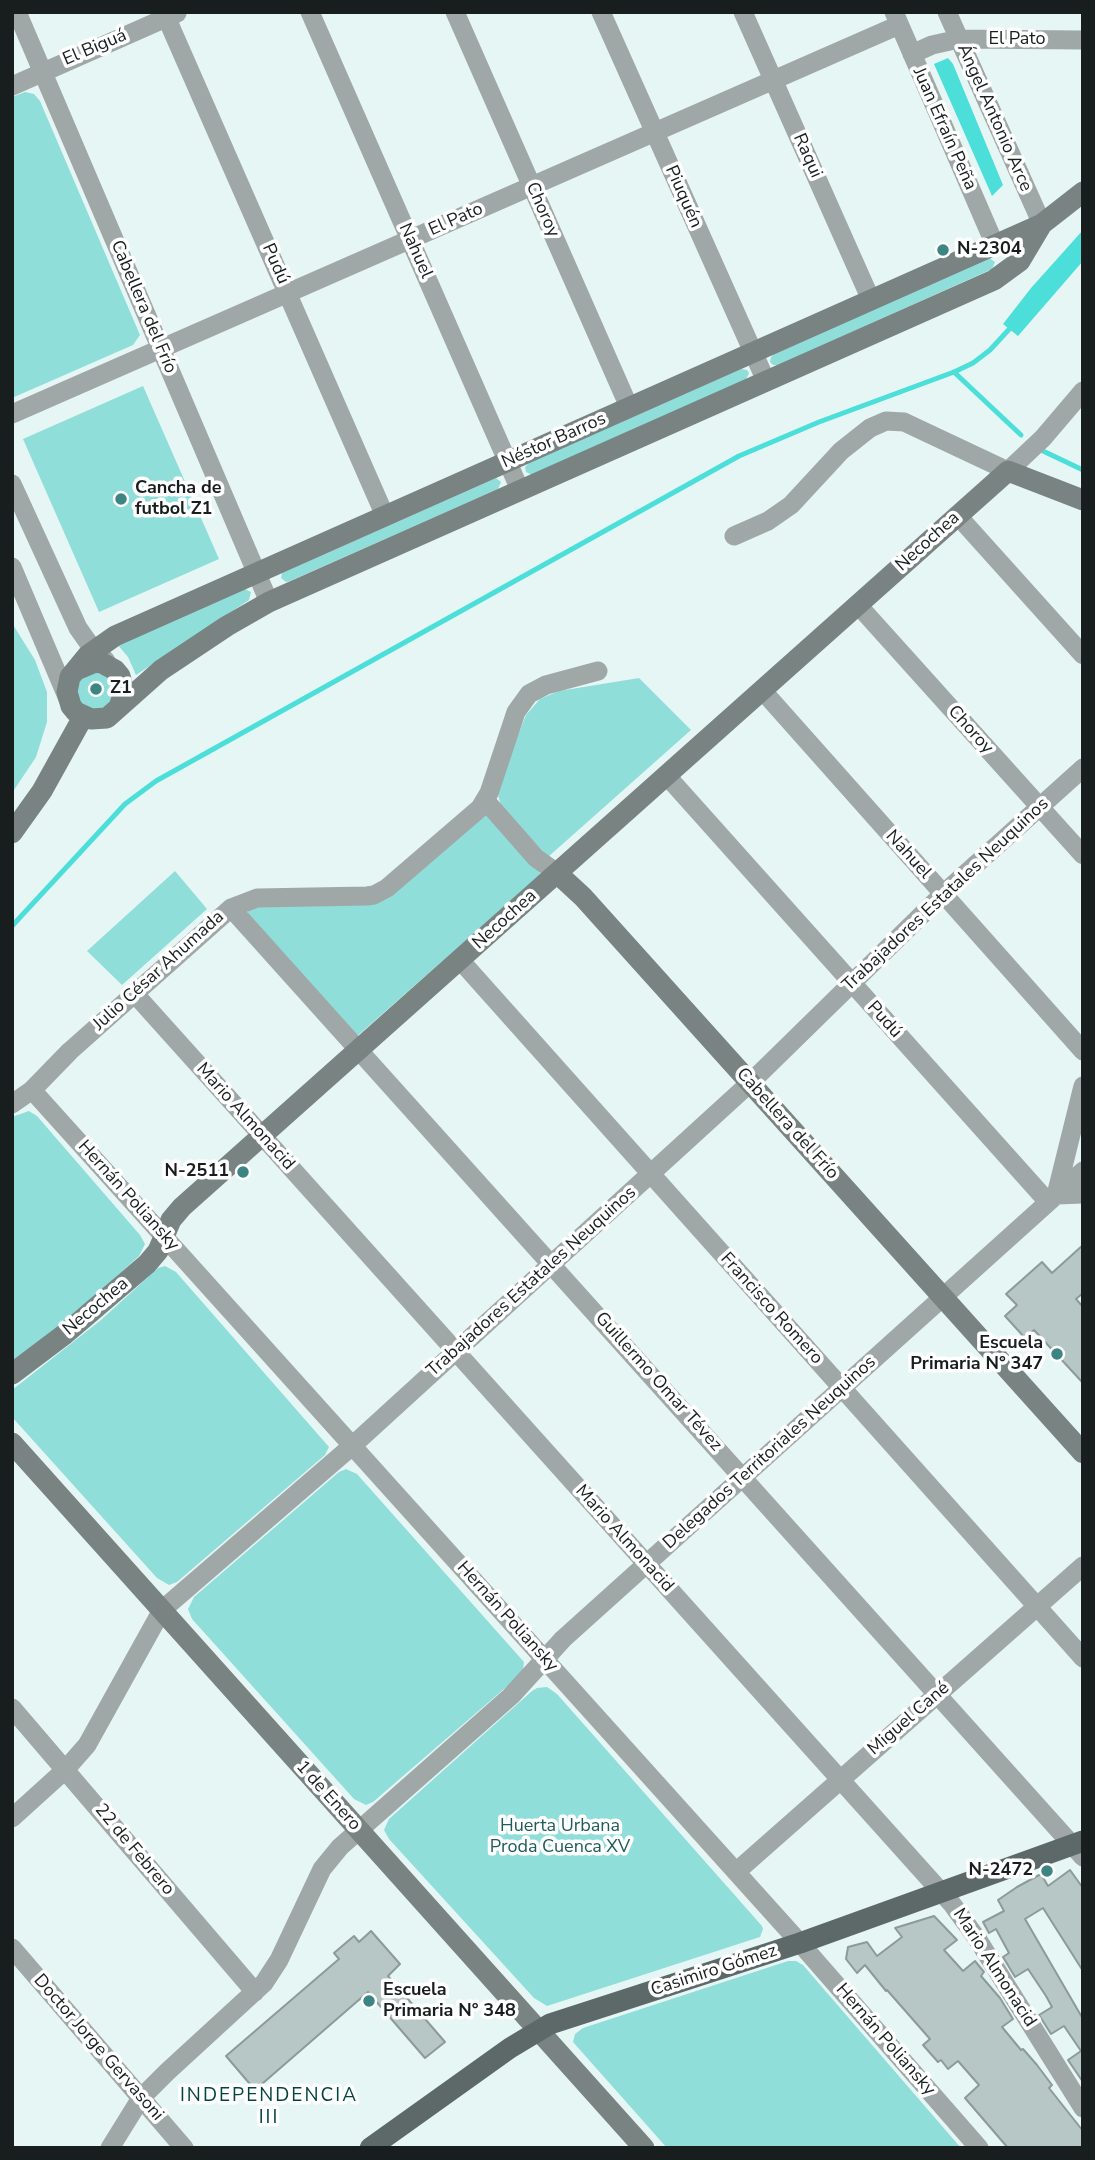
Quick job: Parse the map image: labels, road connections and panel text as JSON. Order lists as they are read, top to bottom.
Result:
{
  "streets": {
    "main road": ["Casimiro Gómez"],
    "street": [
      "El Pato",
      "El Biguá",
      "Ángel Antonio Arce",
      "Juan Efraín Peña",
      "Raqui",
      "Piuquén",
      "Choroy",
      "Nahuel",
      "Pudú",
      "Cabellera del Frío",
      "Néstor Barros",
      "Necochea",
      "Trabajadores Estatales Neuquinos",
      "Julio César Ahumada",
      "Mario Almonacid",
      "Hernán Poliansky",
      "Francisco Romero",
      "Guillermo Omar Tévez",
      "Delegados Territoriales Neuquinos",
      "Miguel Cané",
      "1 de Enero",
      "22 de Febrero",
      "Doctor Jorge Gervasoni"
    ]
  },
  "crossings": [
    ["El Pato", "Ángel Antonio Arce"],
    ["El Pato", "Juan Efraín Peña"],
    ["El Pato", "Raqui"],
    ["El Pato", "Piuquén"],
    ["El Pato", "Choroy"],
    ["El Pato", "Nahuel"],
    ["El Pato", "Pudú"],
    ["El Pato", "Cabellera del Frío"],
    ["El Biguá", "Pudú"],
    ["El Biguá", "Cabellera del Frío"],
    ["Ángel Antonio Arce", "Néstor Barros"],
    ["Juan Efraín Peña", "Néstor Barros"],
    ["Raqui", "Néstor Barros"],
    ["Piuquén", "Néstor Barros"],
    ["Choroy", "Néstor Barros"],
    ["Choroy", "Necochea"],
    ["Choroy", "Trabajadores Estatales Neuquinos"],
    ["Nahuel", "Néstor Barros"],
    ["Nahuel", "Necochea"],
    ["Nahuel", "Trabajadores Estatales Neuquinos"],
    ["Pudú", "Néstor Barros"],
    ["Pudú", "Necochea"],
    ["Pudú", "Trabajadores Estatales Neuquinos"],
    ["Pudú", "Delegados Territoriales Neuquinos"],
    ["Cabellera del Frío", "Néstor Barros"],
    ["Cabellera del Frío", "Necochea"],
    ["Cabellera del Frío", "Trabajadores Estatales Neuquinos"],
    ["Cabellera del Frío", "Julio César Ahumada"],
    ["Cabellera del Frío", "Delegados Territoriales Neuquinos"],
    ["Necochea", "Mario Almonacid"],
    ["Necochea", "Hernán Poliansky"],
    ["Necochea", "Francisco Romero"],
    ["Necochea", "Guillermo Omar Tévez"],
    ["Trabajadores Estatales Neuquinos", "Mario Almonacid"],
    ["Trabajadores Estatales Neuquinos", "Hernán Poliansky"],
    ["Trabajadores Estatales Neuquinos", "Francisco Romero"],
    ["Trabajadores Estatales Neuquinos", "Guillermo Omar Tévez"],
    ["Trabajadores Estatales Neuquinos", "1 de Enero"],
    ["Trabajadores Estatales Neuquinos", "22 de Febrero"],
    ["Julio César Ahumada", "Mario Almonacid"],
    ["Julio César Ahumada", "Hernán Poliansky"],
    ["Julio César Ahumada", "Guillermo Omar Tévez"],
    ["Mario Almonacid", "Delegados Territoriales Neuquinos"],
    ["Mario Almonacid", "Miguel Cané"],
    ["Mario Almonacid", "Casimiro Gómez"],
    ["Hernán Poliansky", "Delegados Territoriales Neuquinos"],
    ["Hernán Poliansky", "Miguel Cané"],
    ["Hernán Poliansky", "Casimiro Gómez"],
    ["Francisco Romero", "Delegados Territoriales Neuquinos"],
    ["Francisco Romero", "Miguel Cané"],
    ["Guillermo Omar Tévez", "Delegados Territoriales Neuquinos"],
    ["Guillermo Omar Tévez", "Miguel Cané"],
    ["Guillermo Omar Tévez", "Casimiro Gómez"],
    ["Delegados Territoriales Neuquinos", "1 de Enero"],
    ["Delegados Territoriales Neuquinos", "22 de Febrero"],
    ["Delegados Territoriales Neuquinos", "Doctor Jorge Gervasoni"],
    ["1 de Enero", "Casimiro Gómez"]
  ],
  "districts": ["INDEPENDENCIA III"],
  "parks": ["Huerta Urbana Proda Cuenca XV"],
  "places": [
    "N-2304",
    "Cancha de futbol Z1",
    "Z1",
    "N-2511",
    "Escuela Primaria N° 347",
    "N-2472",
    "Escuela Primaria N° 348"
  ]
}
